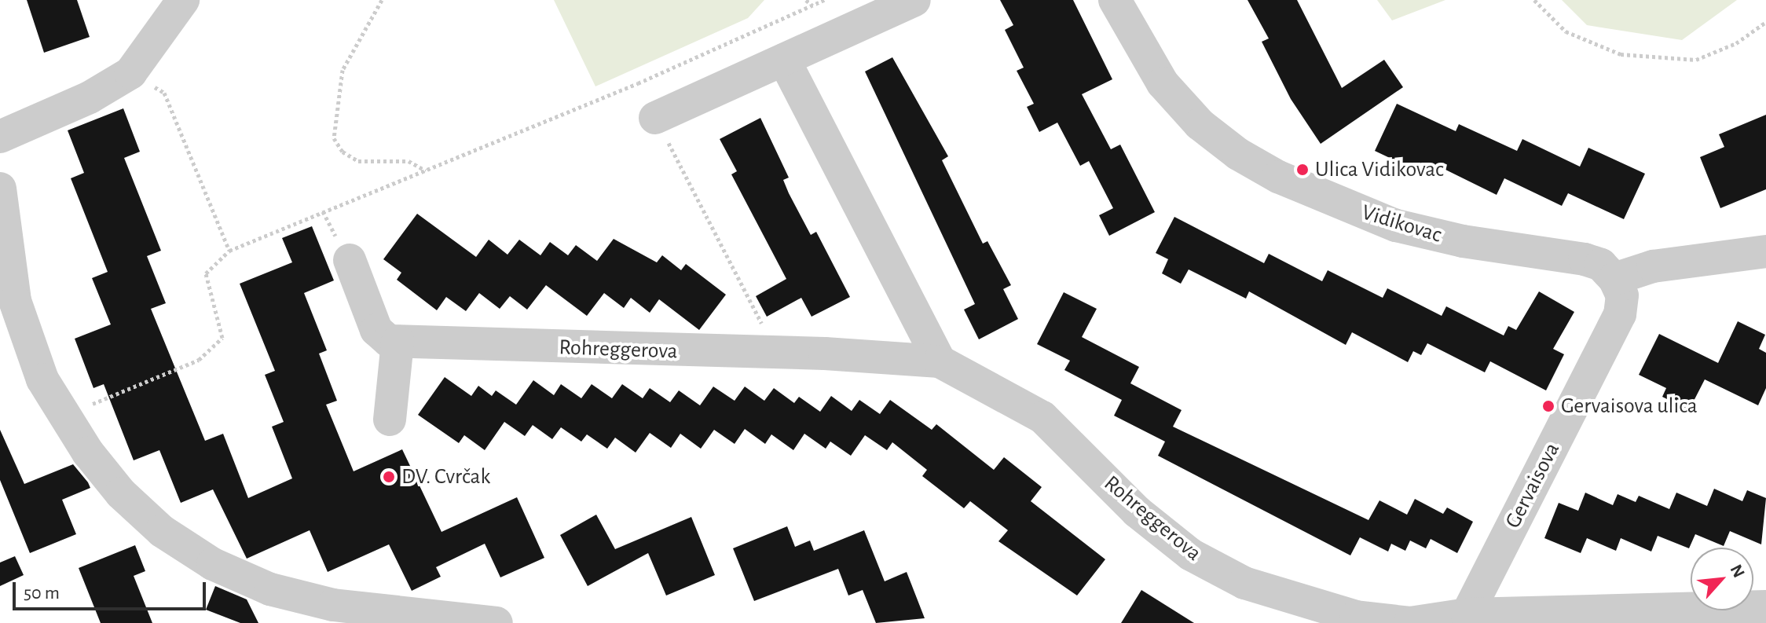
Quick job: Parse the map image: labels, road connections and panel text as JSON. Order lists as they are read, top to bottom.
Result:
{
  "streets": {
    "street": ["Vidikovac", "Rohreggerova", "Gervaisova"]
  },
  "crossings": [
    ["Vidikovac", "Gervaisova"],
    ["Rohreggerova", "Gervaisova"]
  ],
  "places": ["Ulica Vidikovac", "Gervaisova ulica", "DV. Cvrčak"],
  "scale_bar": "50 m",
  "north": "top right"
}
